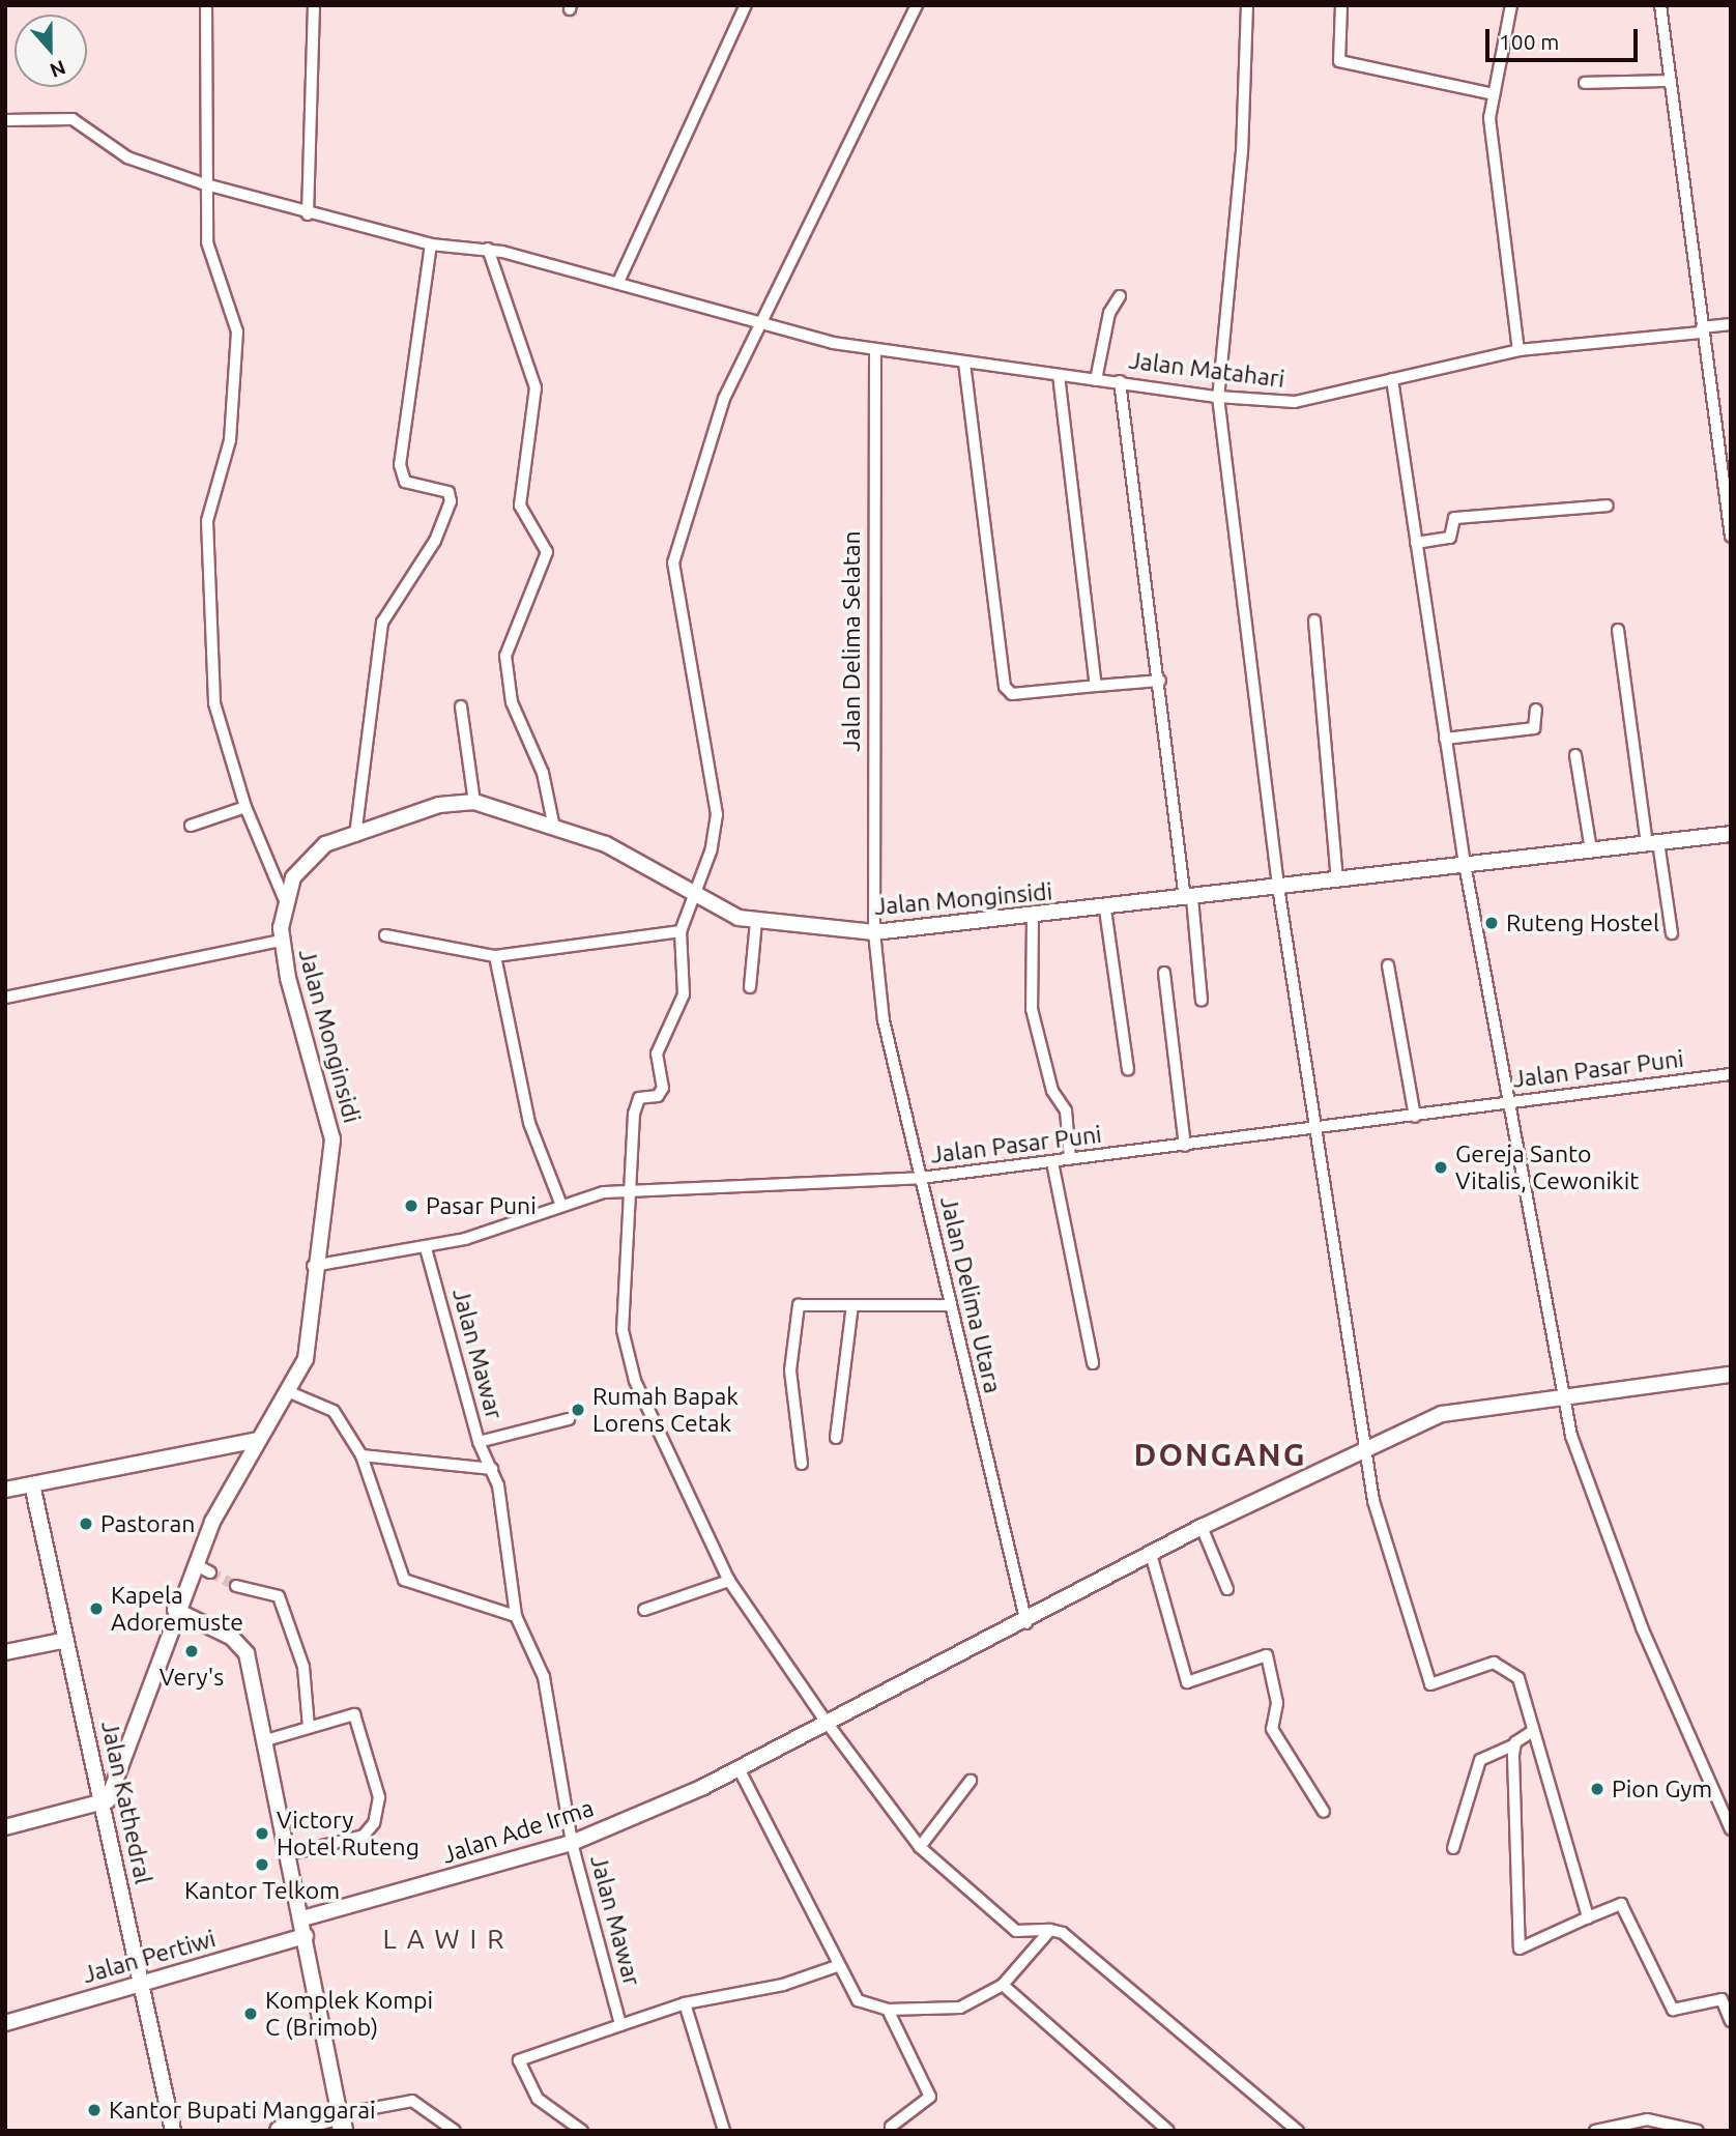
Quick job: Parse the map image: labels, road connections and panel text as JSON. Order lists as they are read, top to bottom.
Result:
{
  "streets": {
    "street": [
      "Jalan Matahari",
      "Jalan Delima Selatan",
      "Jalan Monginsidi",
      "Jalan Pasar Puni",
      "Jalan Delima Utara",
      "Jalan Mawar",
      "Jalan Kathedral",
      "Jalan Ade Irma",
      "Jalan Pertiwi"
    ]
  },
  "crossings": [
    ["Jalan Matahari", "Jalan Delima Selatan"],
    ["Jalan Delima Selatan", "Jalan Monginsidi"],
    ["Jalan Delima Selatan", "Jalan Delima Utara"],
    ["Jalan Monginsidi", "Jalan Pasar Puni"],
    ["Jalan Monginsidi", "Jalan Delima Utara"],
    ["Jalan Monginsidi", "Jalan Kathedral"],
    ["Jalan Pasar Puni", "Jalan Delima Utara"],
    ["Jalan Pasar Puni", "Jalan Mawar"],
    ["Jalan Delima Utara", "Jalan Ade Irma"],
    ["Jalan Mawar", "Jalan Ade Irma"],
    ["Jalan Kathedral", "Jalan Pertiwi"]
  ],
  "districts": ["DONGANG", "L A W I R"],
  "places": [
    "Ruteng Hostel",
    "Gereja Santo Vitalis, Cewonikit",
    "Pasar Puni",
    "Rumah Bapak Lorens Cetak",
    "Pastoran",
    "Kapela Adoremuste",
    "Very's",
    "Pion Gym",
    "Victory Hotel Ruteng",
    "Kantor Telkom",
    "Komplek Kompi C (Brimob)",
    "Kantor Bupati Manggarai"
  ],
  "scale_bar": "100 m",
  "north": "bottom"
}
